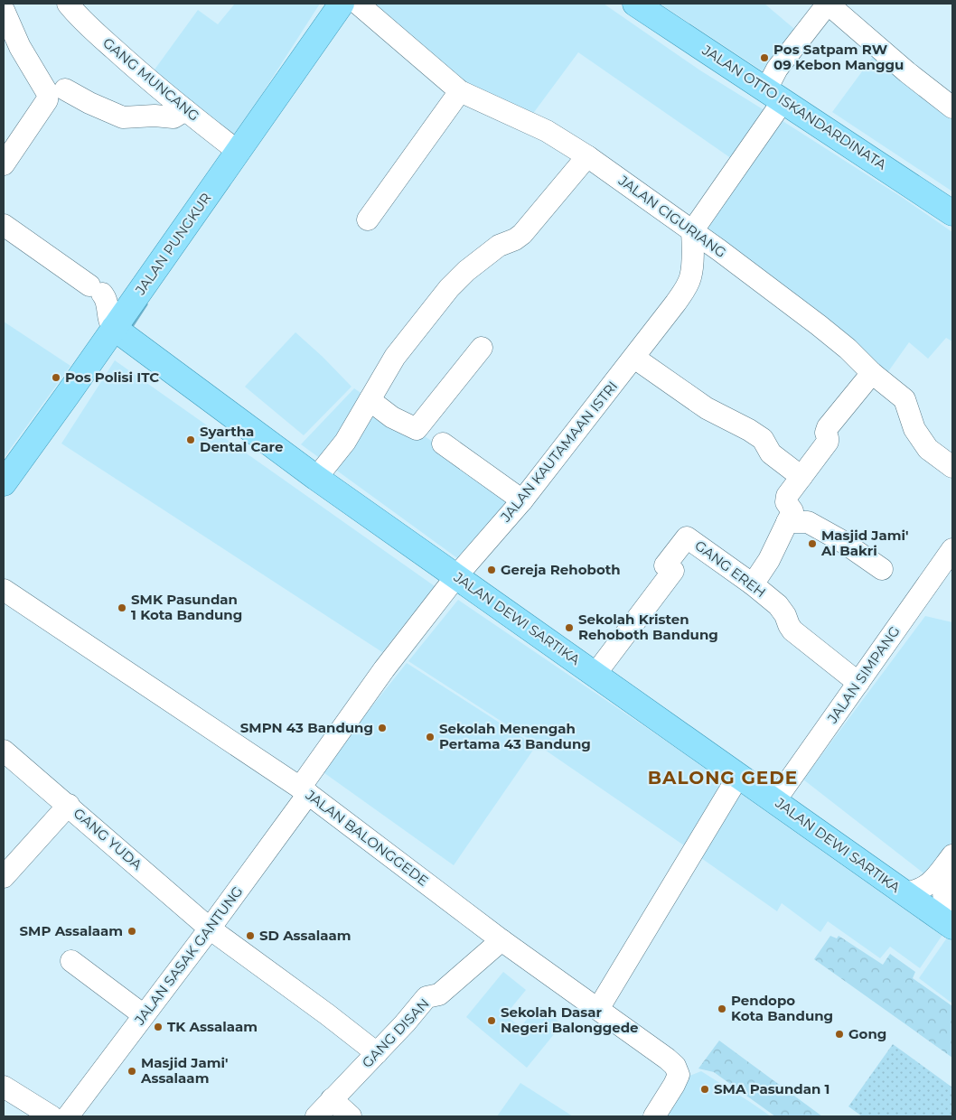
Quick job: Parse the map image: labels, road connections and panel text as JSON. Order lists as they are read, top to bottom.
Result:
{
  "streets": {
    "main road": ["JALAN OTTO ISKANDARDINATA", "JALAN PUNGKUR", "JALAN DEWI SARTIKA"],
    "street": [
      "GANG MUNCANG",
      "JALAN CIGURIANG",
      "JALAN KAUTAMAAN ISTRI",
      "GANG EREH",
      "JALAN SIMPANG",
      "JALAN BALONGGEDE",
      "GANG YUDA",
      "JALAN SASAK GANTUNG",
      "GANG DISAN"
    ]
  },
  "crossings": [
    ["GANG MUNCANG", "JALAN PUNGKUR"],
    ["JALAN CIGURIANG", "JALAN KAUTAMAAN ISTRI"],
    ["JALAN PUNGKUR", "JALAN DEWI SARTIKA"],
    ["JALAN KAUTAMAAN ISTRI", "JALAN DEWI SARTIKA"],
    ["JALAN KAUTAMAAN ISTRI", "JALAN BALONGGEDE"],
    ["JALAN KAUTAMAAN ISTRI", "JALAN SASAK GANTUNG"],
    ["GANG EREH", "JALAN DEWI SARTIKA"],
    ["GANG EREH", "JALAN SIMPANG"],
    ["JALAN DEWI SARTIKA", "JALAN SIMPANG"],
    ["JALAN BALONGGEDE", "JALAN SASAK GANTUNG"],
    ["JALAN BALONGGEDE", "GANG DISAN"],
    ["GANG YUDA", "JALAN SASAK GANTUNG"],
    ["GANG YUDA", "GANG DISAN"]
  ],
  "districts": ["BALONG GEDE"],
  "places": [
    "Pos Satpam RW 09 Kebon Manggu",
    "Pos Polisi ITC",
    "Syartha Dental Care",
    "Masjid Jami' Al Bakri",
    "Gereja Rehoboth",
    "SMK Pasundan 1 Kota Bandung",
    "Sekolah Kristen Rehoboth Bandung",
    "SMPN 43 Bandung",
    "Sekolah Menengah Pertama 43 Bandung",
    "SMP Assalaam",
    "SD Assalaam",
    "Pendopo Kota Bandung",
    "Sekolah Dasar Negeri Balonggede",
    "TK Assalaam",
    "Gong",
    "Masjid Jami' Assalaam",
    "SMA Pasundan 1"
  ]
}
